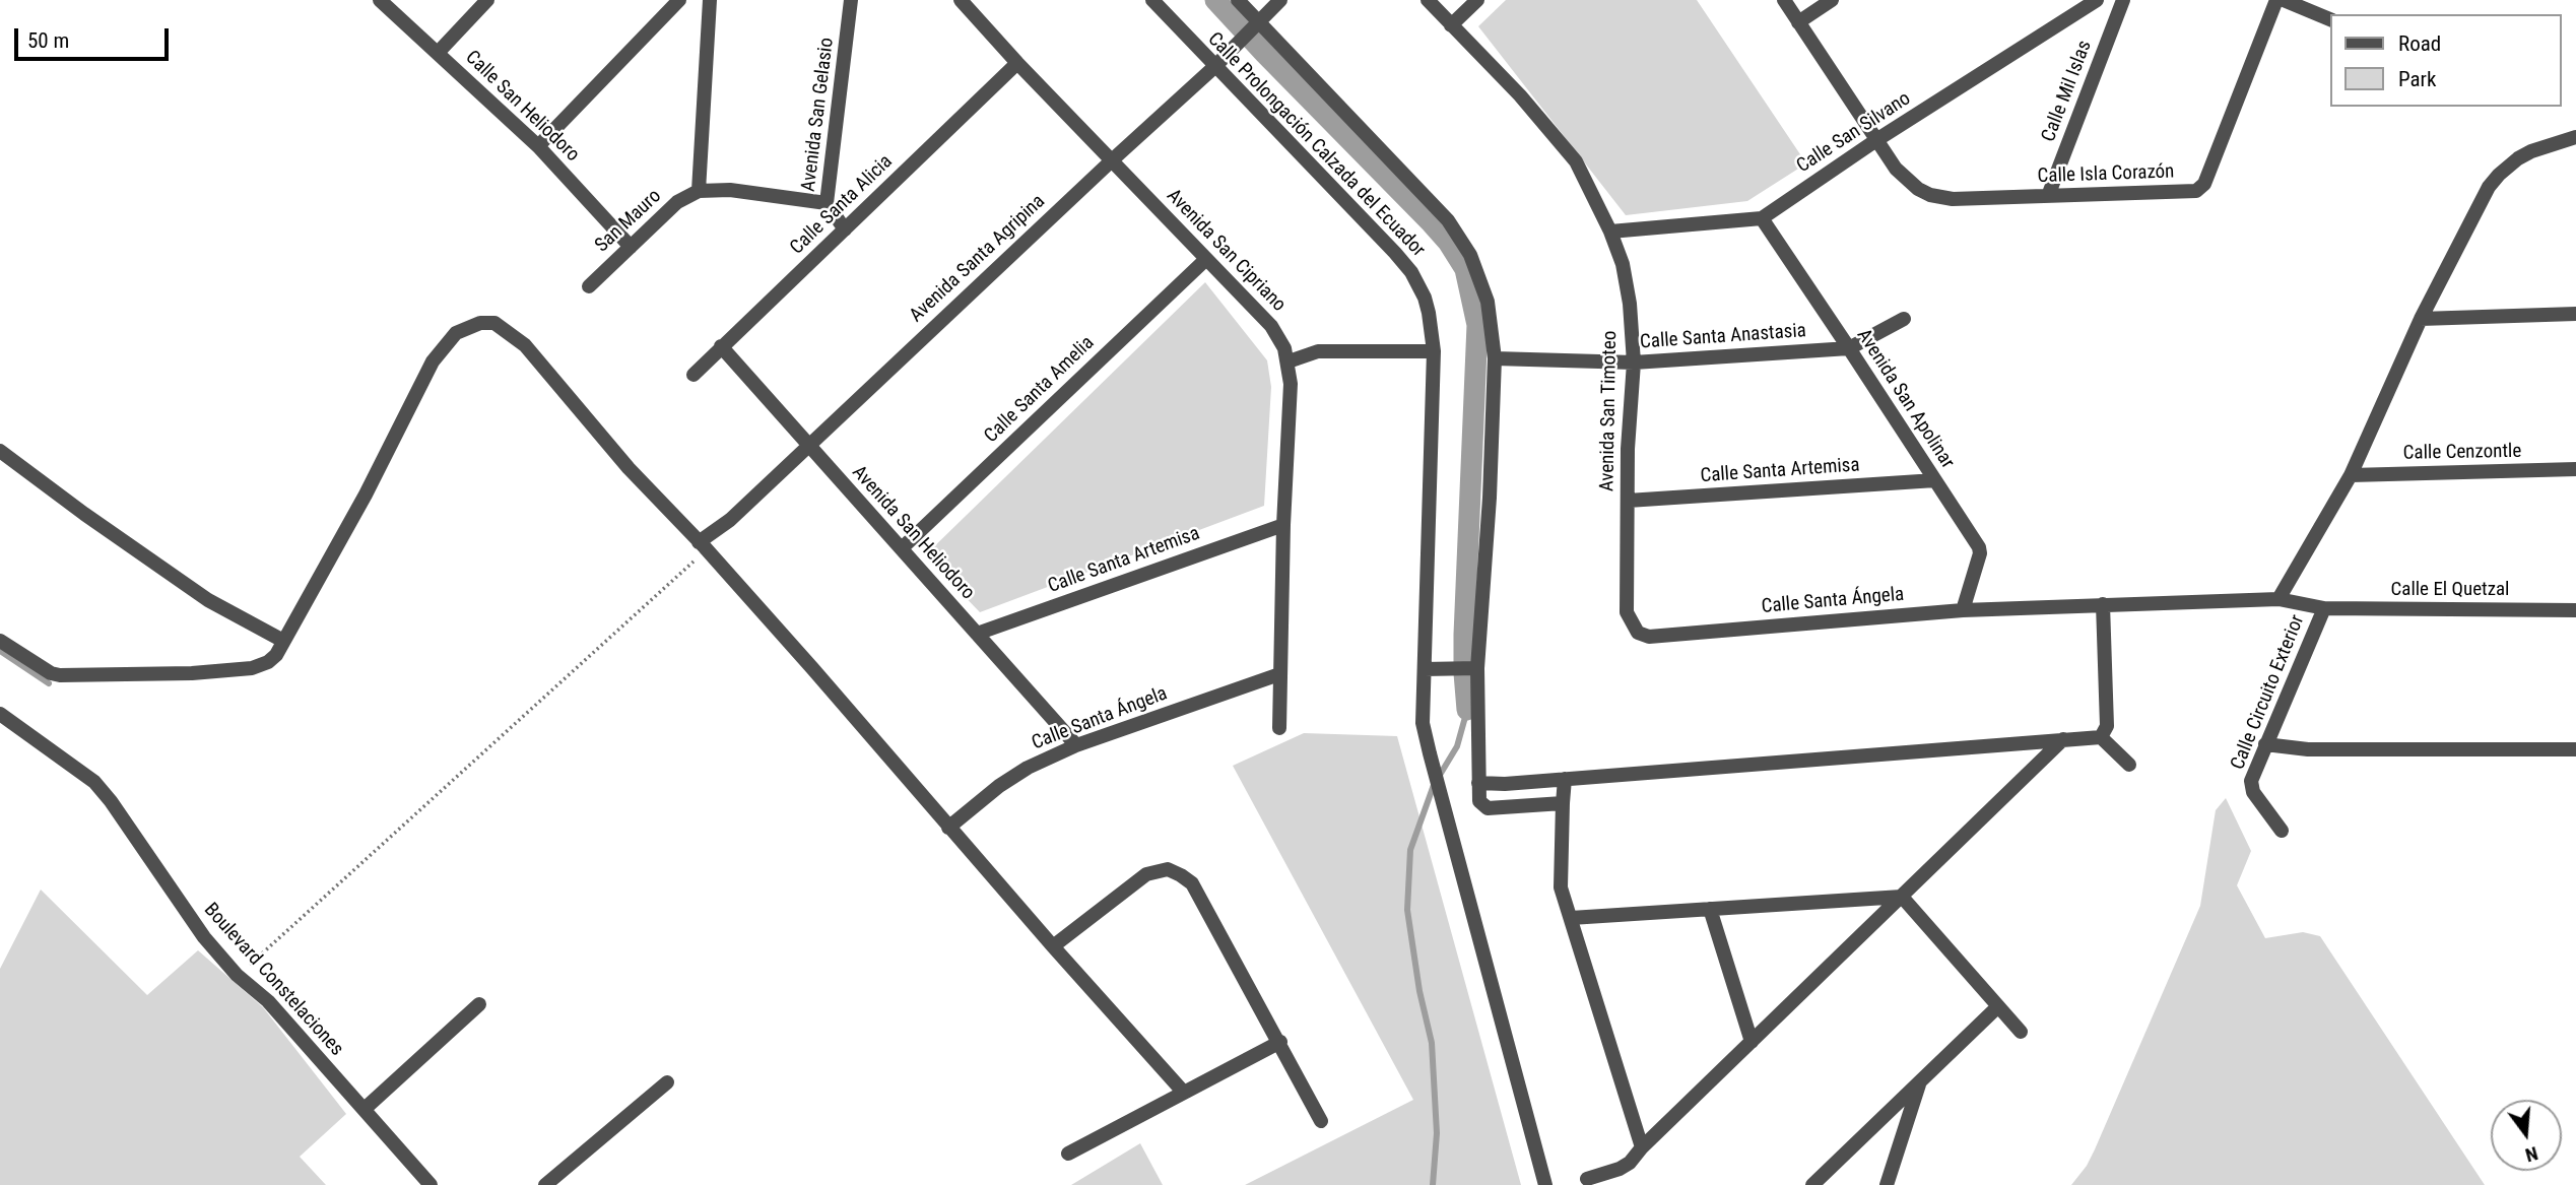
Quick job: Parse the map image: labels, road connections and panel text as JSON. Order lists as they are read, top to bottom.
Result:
{
  "streets": {
    "street": [
      "Calle Mil Islas",
      "Calle San Heliodoro",
      "Avenida San Gelasio",
      "Calle San Silvano",
      "Calle Prolongación Calzada del Ecuador",
      "Calle Isla Corazón",
      "Calle Santa Alicia",
      "San Mauro",
      "Avenida San Cipriano",
      "Avenida Santa Agripina",
      "Calle Santa Anastasia",
      "Calle Santa Amelia",
      "Avenida San Apolinar",
      "Avenida San Timoteo",
      "Calle Cenzontle",
      "Calle Santa Artemisa",
      "Avenida San Heliodoro",
      "Calle El Quetzal",
      "Calle Santa Ángela",
      "Calle Circuito Exterior",
      "Boulevard Constelaciones"
    ]
  },
  "crossings": [
    ["Calle Mil Islas", "Calle Isla Corazón"],
    ["Calle San Heliodoro", "San Mauro"],
    ["Avenida San Gelasio", "Calle Santa Alicia"],
    ["Calle San Silvano", "Calle Isla Corazón"],
    ["Calle San Silvano", "Avenida San Apolinar"],
    ["Calle San Silvano", "Avenida San Timoteo"],
    ["Calle Prolongación Calzada del Ecuador", "Avenida Santa Agripina"],
    ["Calle Santa Alicia", "Avenida San Cipriano"],
    ["Calle Santa Alicia", "Avenida San Heliodoro"],
    ["Avenida San Cipriano", "Avenida Santa Agripina"],
    ["Avenida San Cipriano", "Calle Santa Amelia"],
    ["Avenida San Cipriano", "Calle Santa Artemisa"],
    ["Avenida San Cipriano", "Calle Santa Ángela"],
    ["Avenida Santa Agripina", "Avenida San Heliodoro"],
    ["Calle Santa Anastasia", "Avenida San Apolinar"],
    ["Calle Santa Anastasia", "Avenida San Timoteo"],
    ["Calle Santa Amelia", "Avenida San Heliodoro"],
    ["Avenida San Apolinar", "Calle Santa Artemisa"],
    ["Avenida San Apolinar", "Calle Santa Ángela"],
    ["Avenida San Timoteo", "Calle Santa Artemisa"],
    ["Avenida San Timoteo", "Calle Santa Ángela"],
    ["Calle Santa Artemisa", "Avenida San Heliodoro"],
    ["Avenida San Heliodoro", "Calle Santa Ángela"],
    ["Calle El Quetzal", "Calle Santa Ángela"],
    ["Calle El Quetzal", "Calle Circuito Exterior"]
  ],
  "legend": ["Road", "Park"],
  "scale_bar": "50 m",
  "north": "bottom"
}
